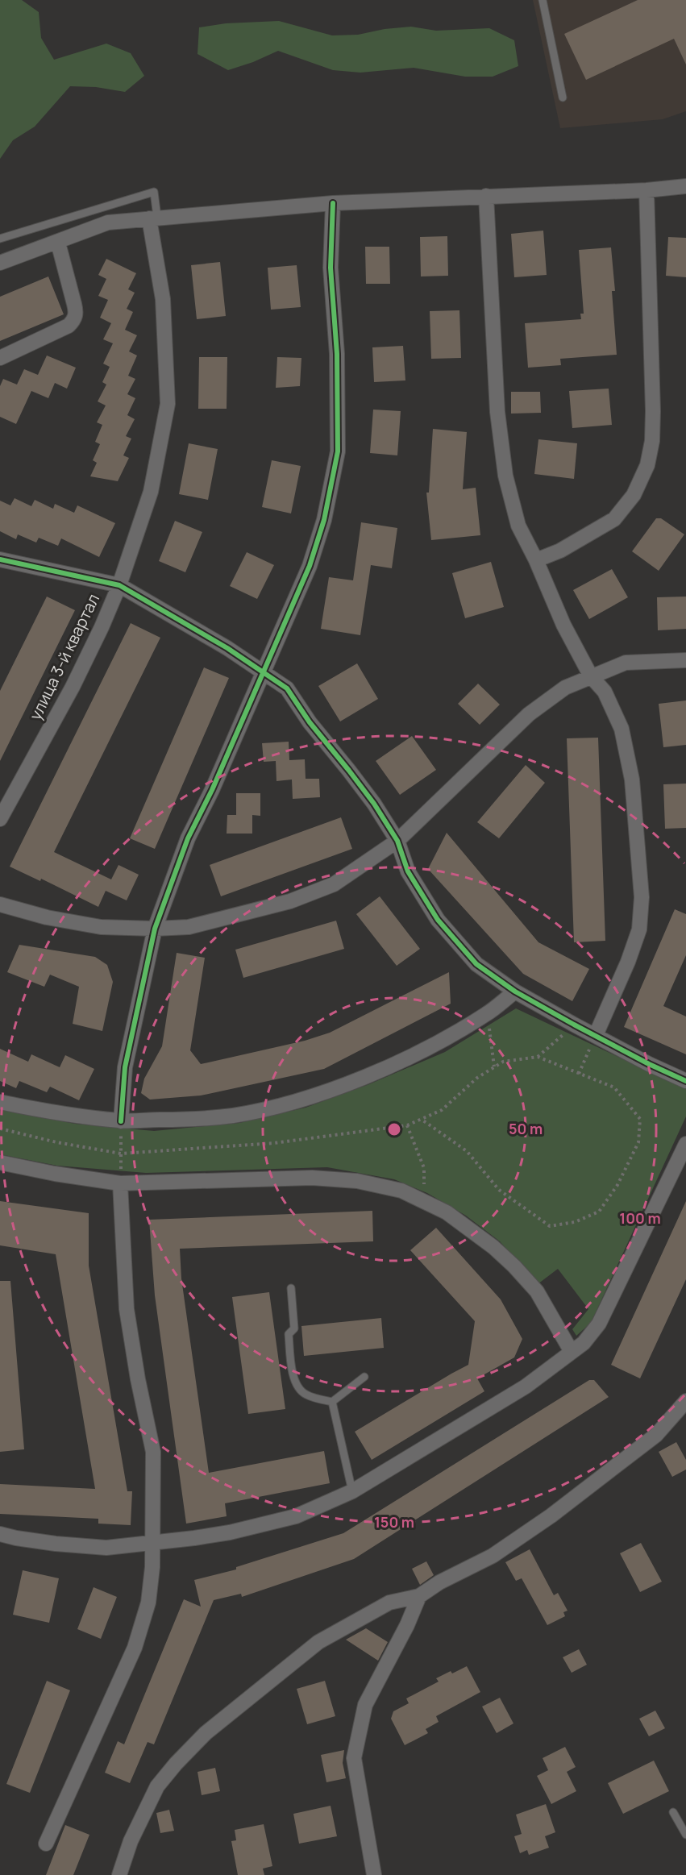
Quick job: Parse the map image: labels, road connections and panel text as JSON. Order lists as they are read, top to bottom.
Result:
{
  "streets": {
    "street": ["улица 3-й квартал"]
  },
  "rings": ["50 m", "100 m", "150 m"]
}
